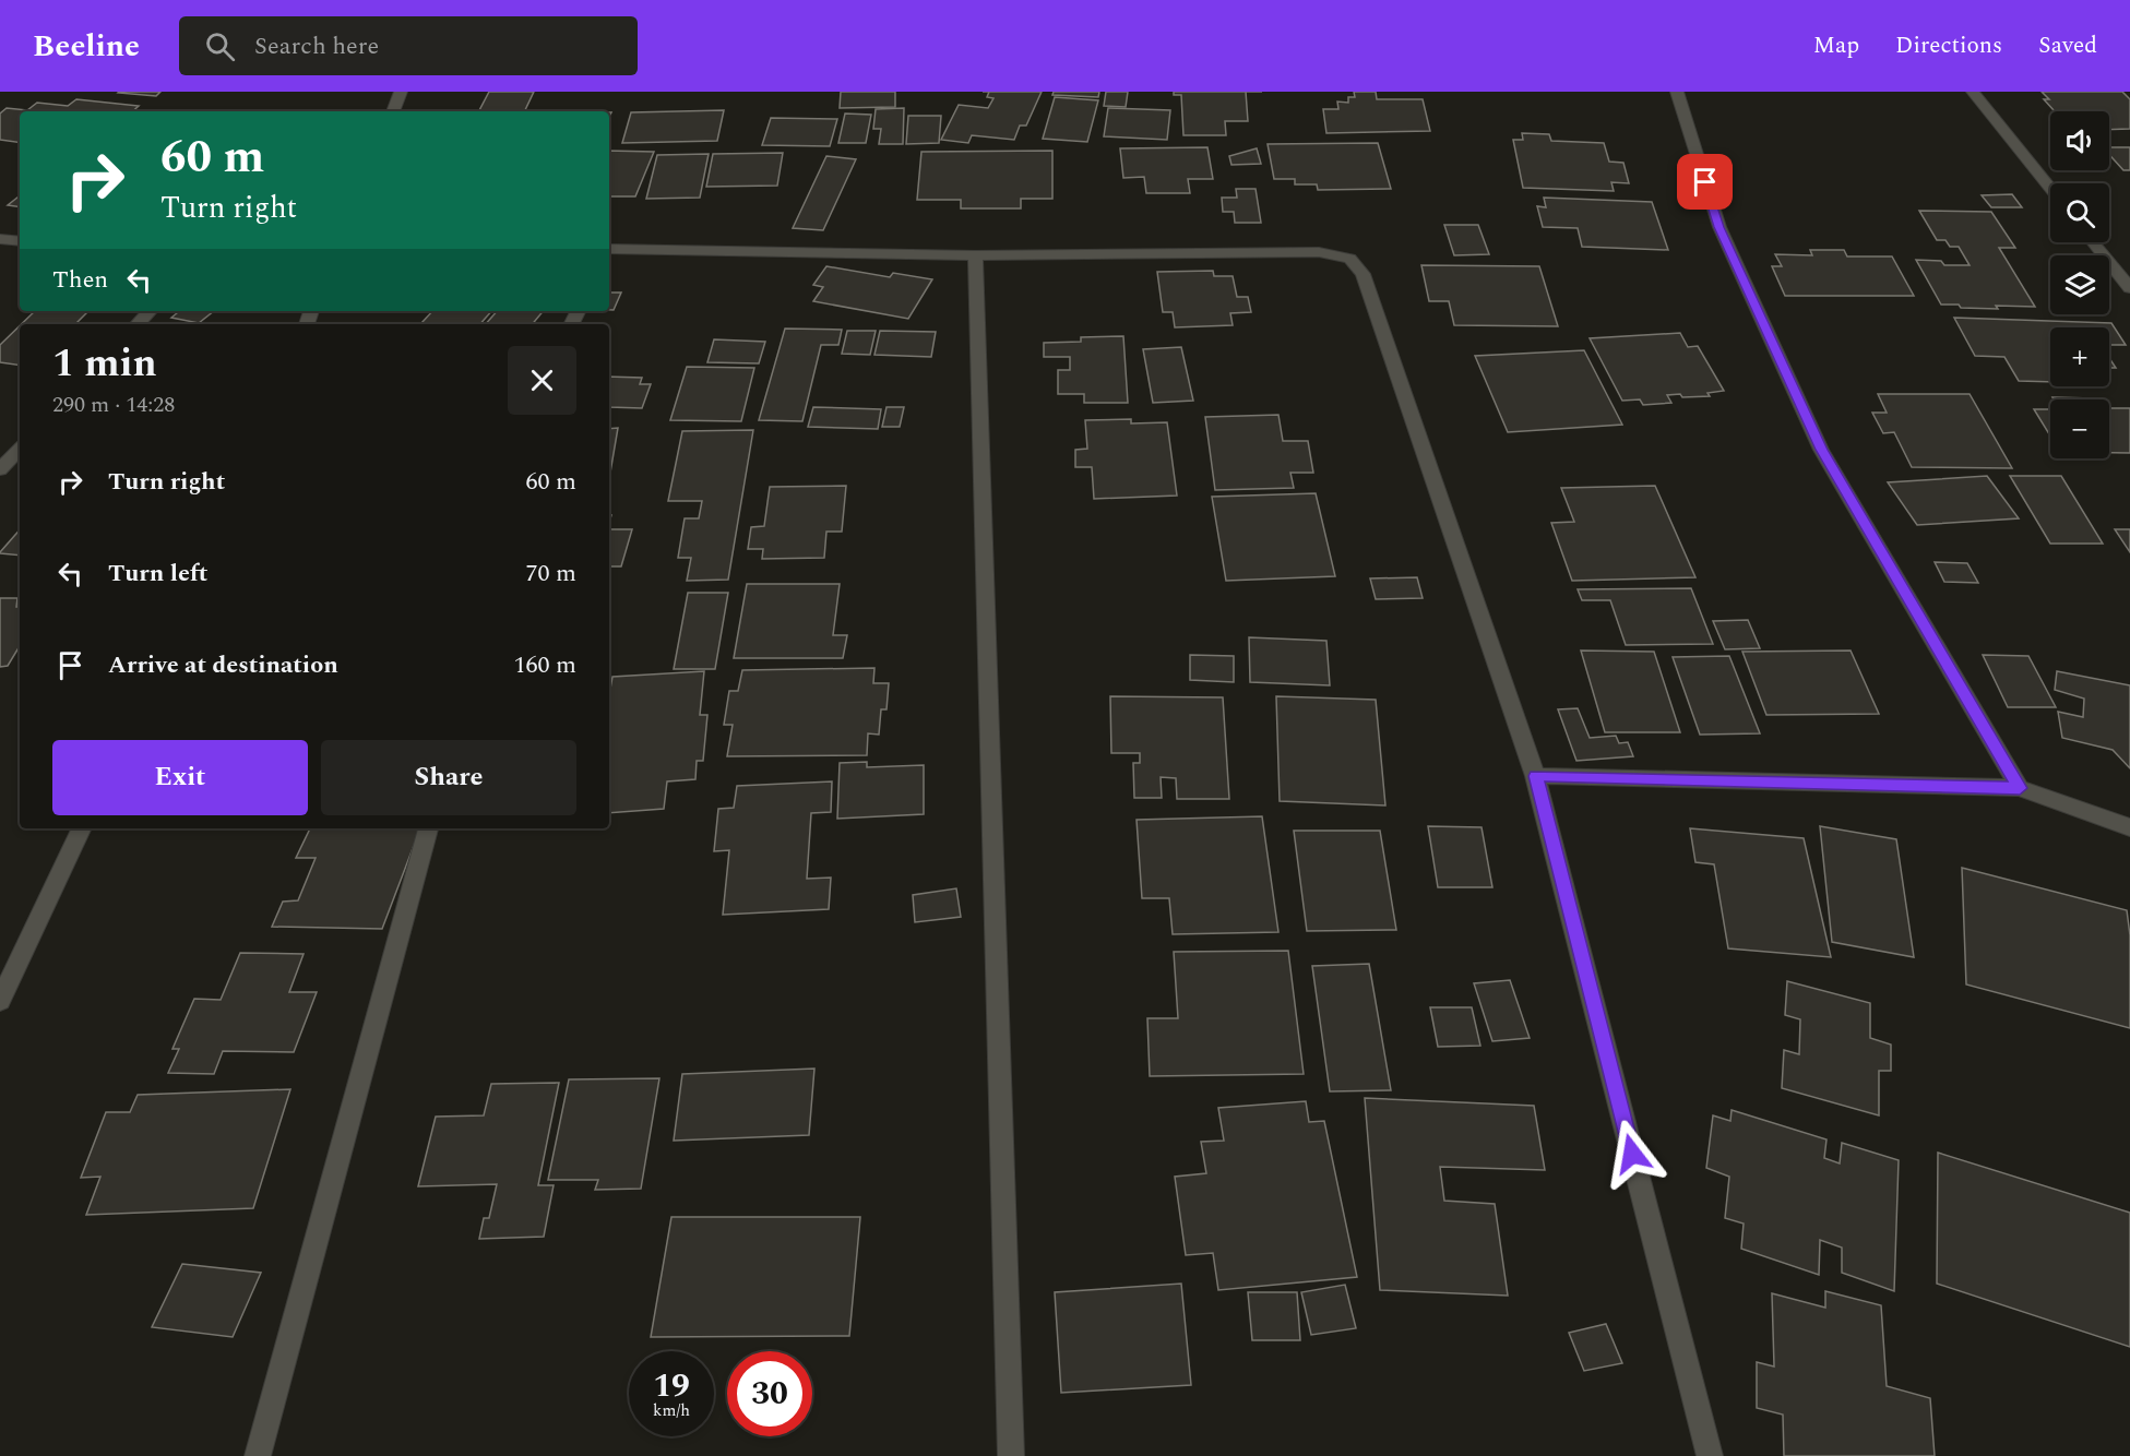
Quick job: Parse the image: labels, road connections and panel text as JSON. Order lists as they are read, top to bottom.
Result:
{
  "page": {
    "header": "Beeline",
    "search": "Search here",
    "nav": ["Map", "Directions", "Saved"],
    "map_buttons": ["+", "−"],
    "turn": ["60 m", "Turn right"],
    "then": "Then",
    "heading": ["1 min", "290 m · 14:28"],
    "list": [
      {
        "name": "Turn right",
        "value": "60 m"
      },
      {
        "name": "Turn left",
        "value": "70 m"
      },
      {
        "name": "Arrive at destination",
        "value": "160 m"
      }
    ],
    "buttons": ["Exit", "Share"],
    "speed": "19 km/h",
    "limit": "30"
  }
}
